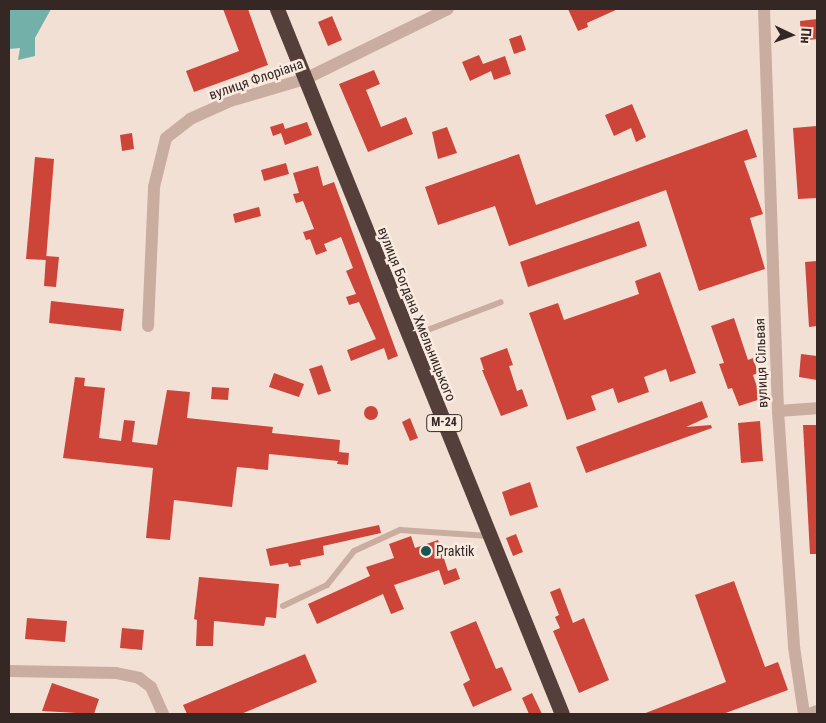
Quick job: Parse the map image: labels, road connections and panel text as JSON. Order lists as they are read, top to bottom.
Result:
{
  "streets": {
    "highway": ["вулиця Богдана Хмельницького", "М-24"],
    "street": ["вулиця Флоріана", "вулиця Сільвая"]
  },
  "crossings": [
    ["вулиця Флоріана", "вулиця Богдана Хмельницького"]
  ],
  "places": ["Praktik"],
  "north": "right"
}
